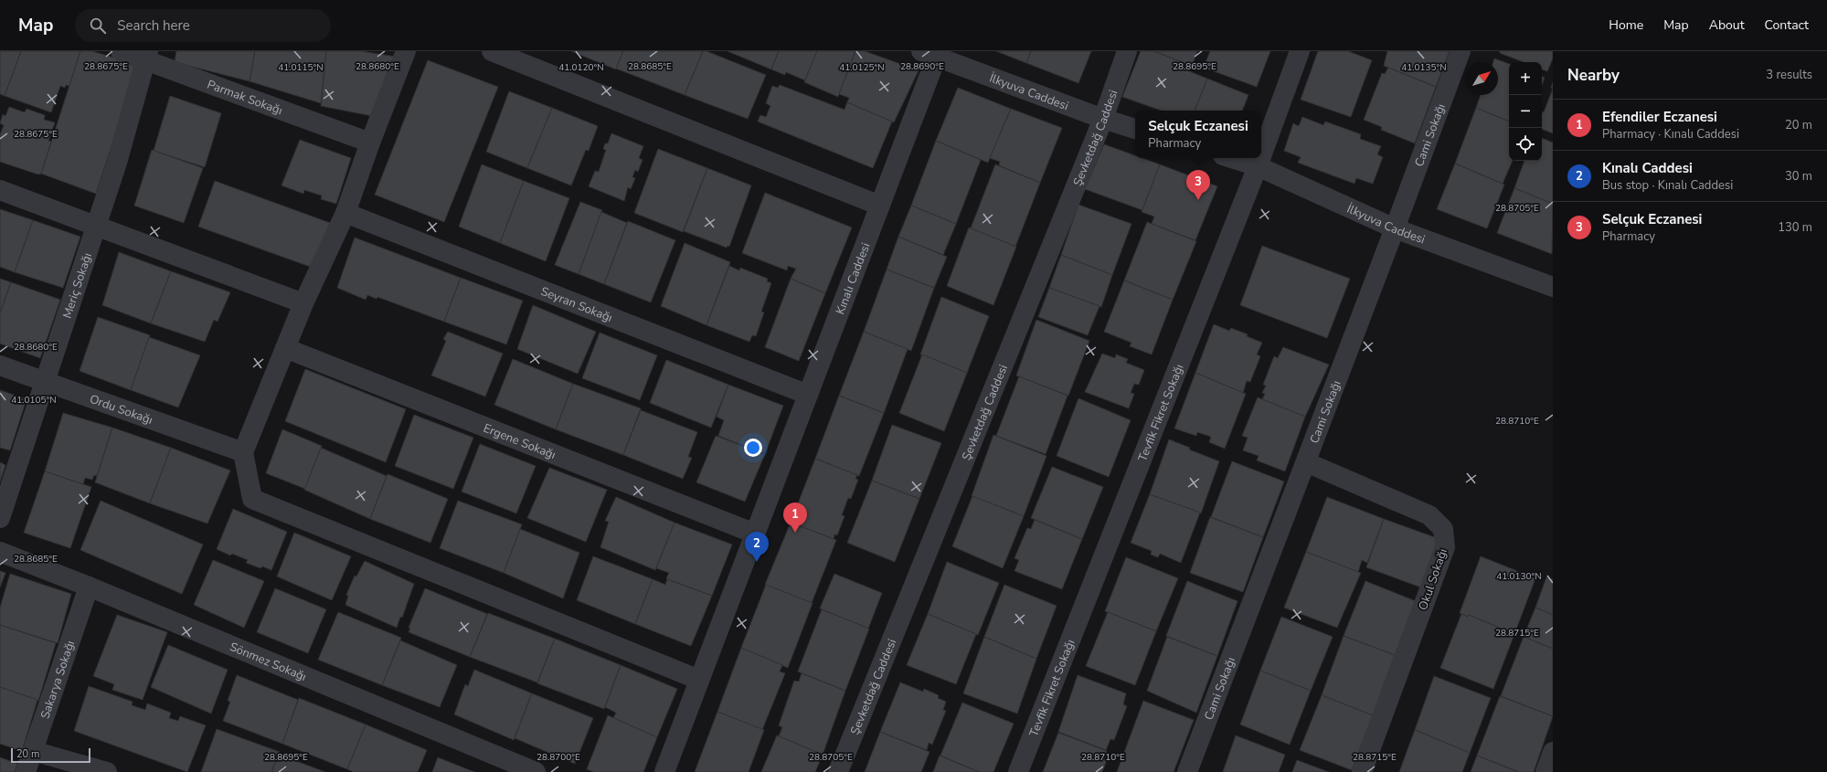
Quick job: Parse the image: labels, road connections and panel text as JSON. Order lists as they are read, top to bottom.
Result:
{
  "streets": {
    "street": [
      "İlkyuva Caddesi",
      "Parmak Sokağı",
      "Cami Sokağı",
      "Şevketdağ Caddesi",
      "Kınalı Caddesi",
      "Meriç Sokağı",
      "Seyran Sokağı",
      "Ordu Sokağı",
      "Tevfik Fikret Sokağı",
      "Ergene Sokağı",
      "Okul Sokağı",
      "Sönmez Sokağı",
      "Sakarya Sokağı"
    ]
  },
  "crossings": [
    ["İlkyuva Caddesi", "Cami Sokağı"],
    ["İlkyuva Caddesi", "Şevketdağ Caddesi"],
    ["İlkyuva Caddesi", "Kınalı Caddesi"],
    ["İlkyuva Caddesi", "Tevfik Fikret Sokağı"],
    ["Parmak Sokağı", "Meriç Sokağı"],
    ["Cami Sokağı", "Okul Sokağı"],
    ["Kınalı Caddesi", "Seyran Sokağı"],
    ["Kınalı Caddesi", "Ergene Sokağı"],
    ["Meriç Sokağı", "Ordu Sokağı"],
    ["Sönmez Sokağı", "Sakarya Sokağı"]
  ],
  "scale_bar": "20 m",
  "north": "top right",
  "page": {
    "header": "Map",
    "search": "Search here",
    "nav": [
      "Home",
      "Map",
      "About",
      "Contact"
    ],
    "heading": ["Nearby", "3 results"],
    "map_buttons": ["+", "−"],
    "list": [
      {
        "mark": "1",
        "name": "Efendiler Eczanesi",
        "note": "Pharmacy · Kınalı Caddesi",
        "value": "20 m"
      },
      {
        "mark": "2",
        "name": "Kınalı Caddesi",
        "note": "Bus stop · Kınalı Caddesi",
        "value": "30 m"
      },
      {
        "mark": "3",
        "name": "Selçuk Eczanesi",
        "note": "Pharmacy",
        "value": "130 m"
      }
    ],
    "popup": ["Selçuk Eczanesi", "Pharmacy"],
    "pins": ["3", "1", "2"],
    "scale": "20 m"
  },
  "coordinates": [
    "28.8675°E",
    "28.8680°E",
    "28.8685°E",
    "28.8690°E",
    "28.8695°E",
    "41.0115°N",
    "41.0120°N",
    "41.0135°N",
    "41.0125°N",
    "28.8705°E",
    "41.0105°N",
    "28.8710°E",
    "41.0130°N",
    "28.8715°E",
    "28.8700°E"
  ]
}
